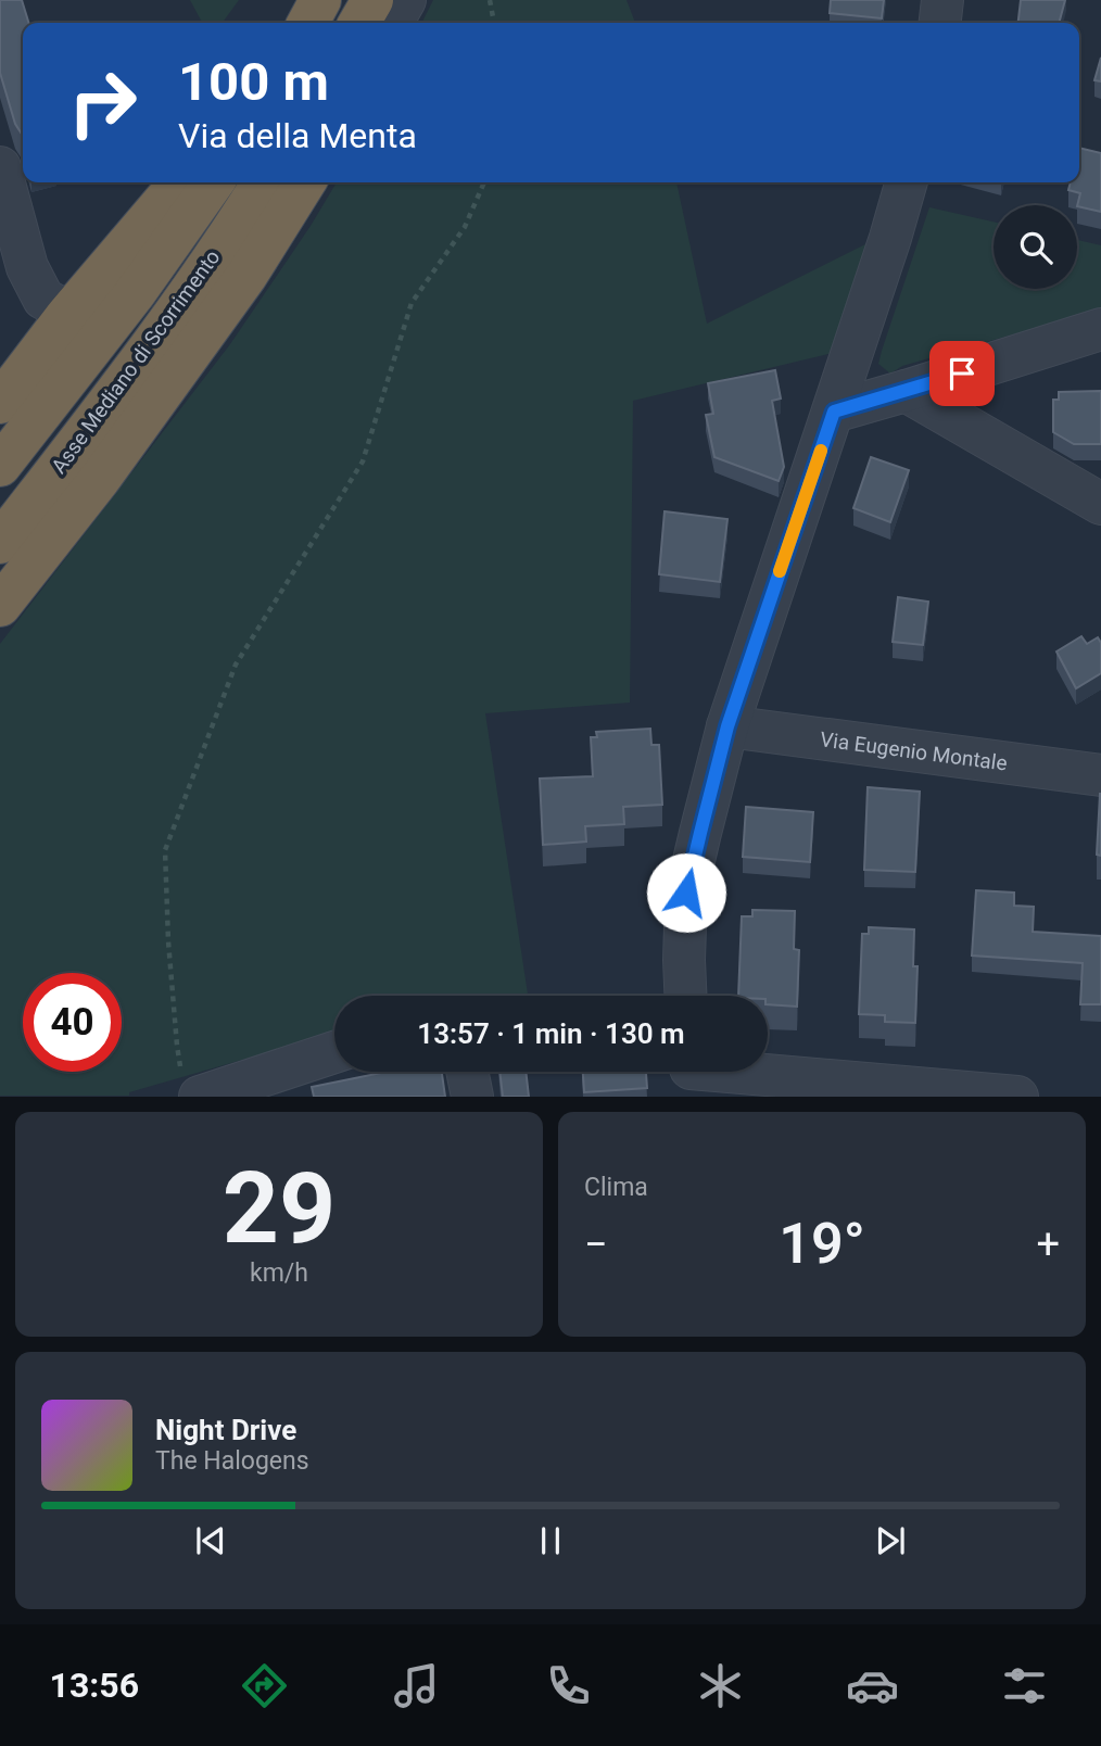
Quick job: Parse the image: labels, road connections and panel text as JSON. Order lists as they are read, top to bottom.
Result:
{
  "streets": {
    "highway": ["Asse Mediano di Scorrimento"],
    "street": ["Via Eugenio Montale"]
  },
  "page": {
    "turn": ["100 m", "Via della Menta"],
    "limit": "40",
    "trip": "13:57 · 1 min · 130 m",
    "tile": [
      ["29", "km/h"],
      "Clima"
    ],
    "heat": ["−", "19°", "+"],
    "song": ["Night Drive", "The Halogens"],
    "tabs": "13:56"
  }
}
